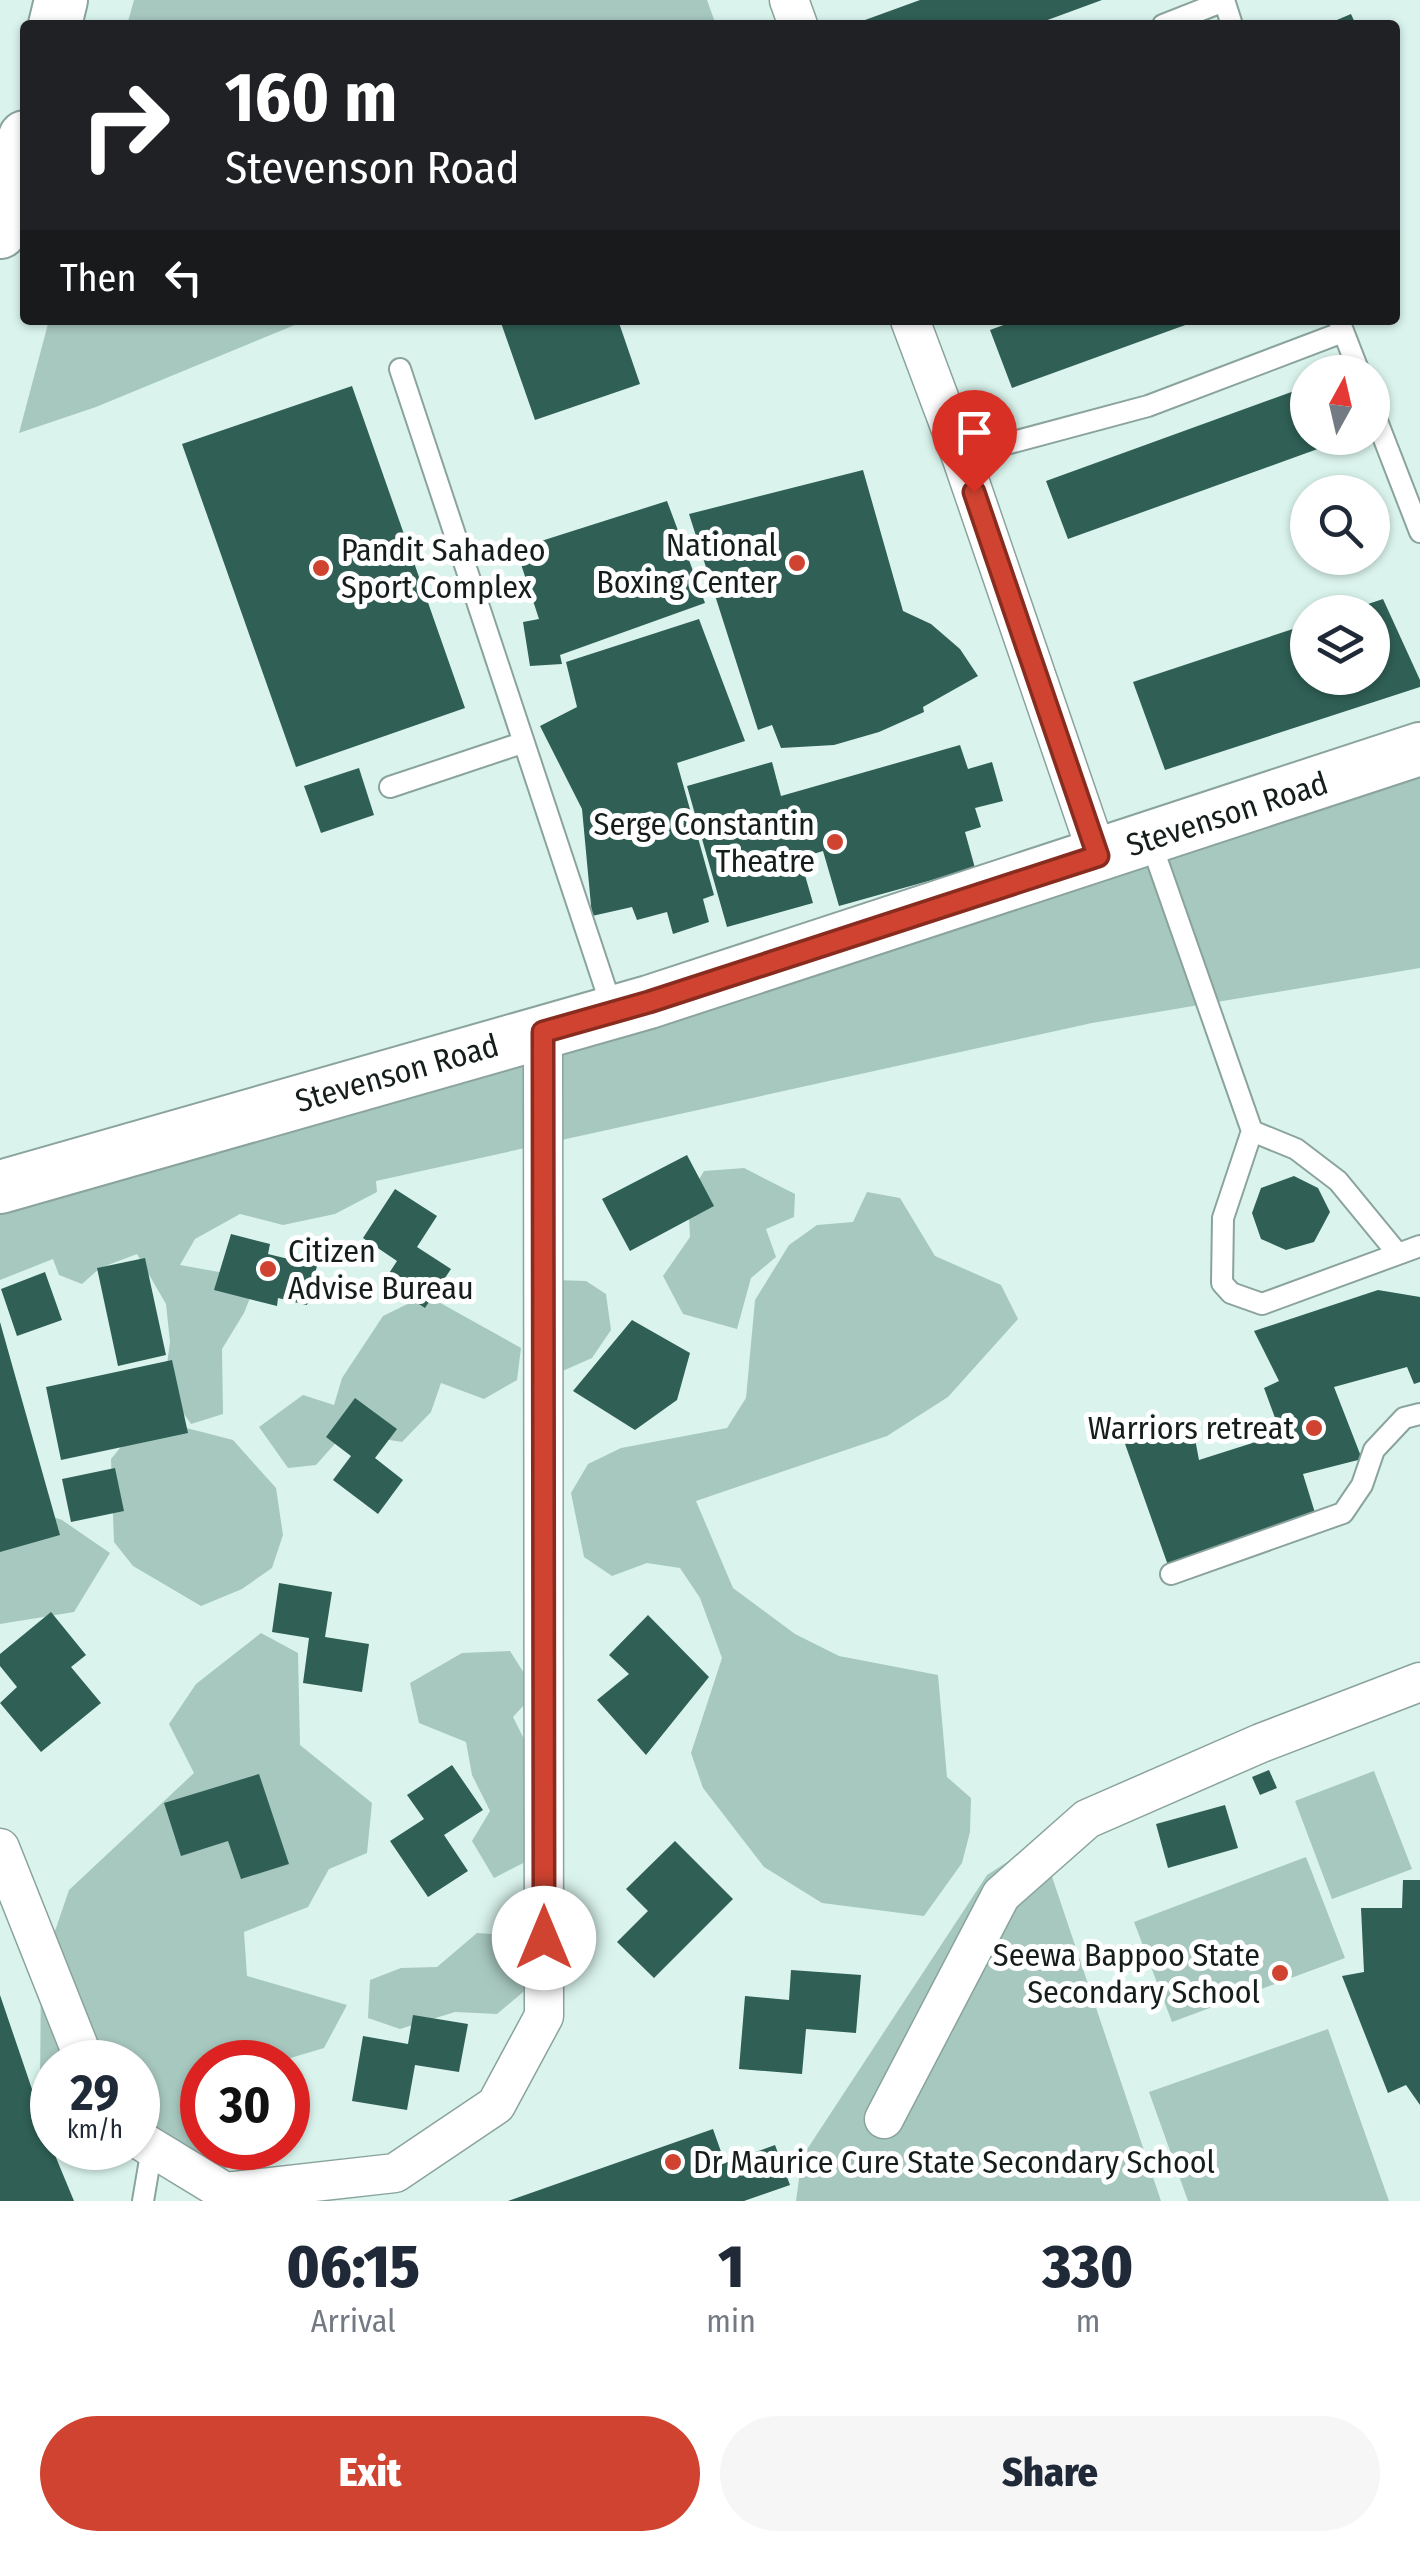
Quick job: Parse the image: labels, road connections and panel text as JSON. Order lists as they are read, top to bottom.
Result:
{
  "streets": {
    "street": ["Stevenson Road"]
  },
  "places": [
    "National Boxing Center",
    "Pandit Sahadeo Sport Complex",
    "Serge Constantin Theatre",
    "Citizen Advise Bureau",
    "Warriors retreat",
    "Seewa Bappoo State Secondary School",
    "Dr Maurice Cure State Secondary School"
  ],
  "north": "top",
  "page": {
    "turn": ["160 m", "Stevenson Road"],
    "then": "Then",
    "speed": "29 km/h",
    "limit": "30",
    "eta": [
      "06:15",
      "Arrival",
      "1",
      "min",
      "330",
      "m"
    ],
    "buttons": ["Exit", "Share"]
  }
}
